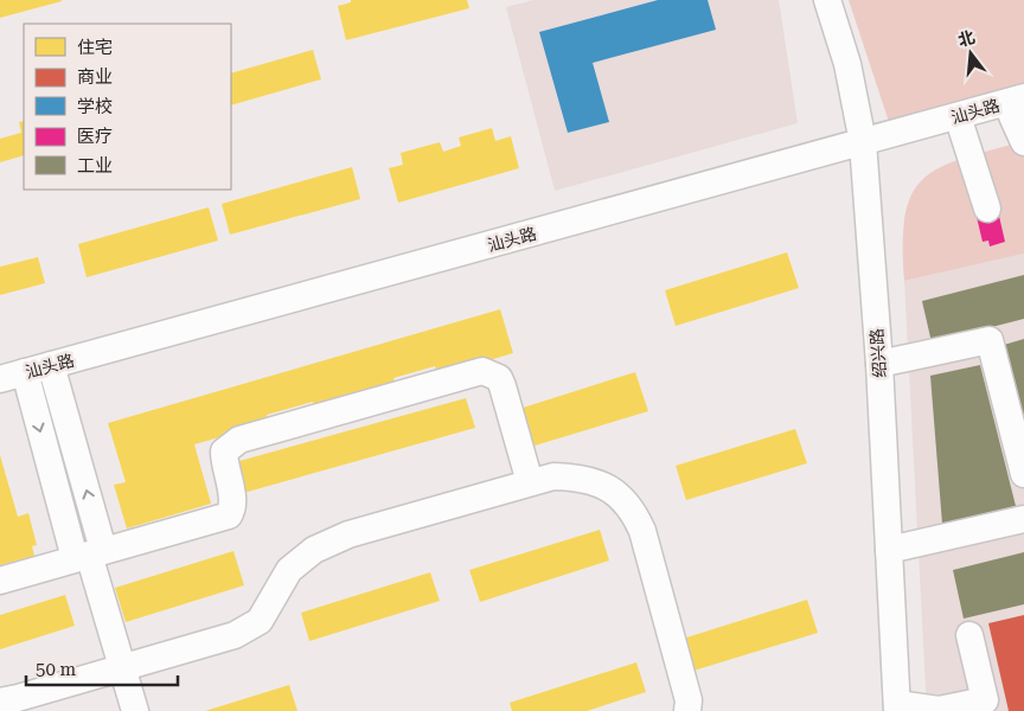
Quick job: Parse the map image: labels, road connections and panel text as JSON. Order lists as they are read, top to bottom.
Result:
{
  "streets": {
    "street": ["汕头路", "绍兴路"]
  },
  "crossings": [
    ["汕头路", "绍兴路"]
  ],
  "legend": [
    "住宅",
    "商业",
    "学校",
    "医疗",
    "工业"
  ],
  "scale_bar": "50 m",
  "north": "top"
}
